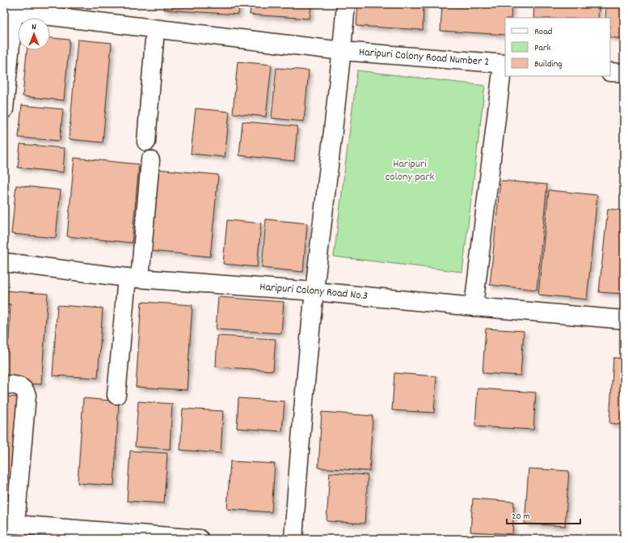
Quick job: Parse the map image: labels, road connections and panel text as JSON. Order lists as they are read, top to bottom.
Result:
{
  "streets": {
    "street": ["Haripuri Colony Road Number 2", "Haripuri Colony Road No.3"]
  },
  "parks": ["Haripuri colony park"],
  "legend": ["Road", "Park", "Building"],
  "scale_bar": "20 m",
  "north": "top"
}
